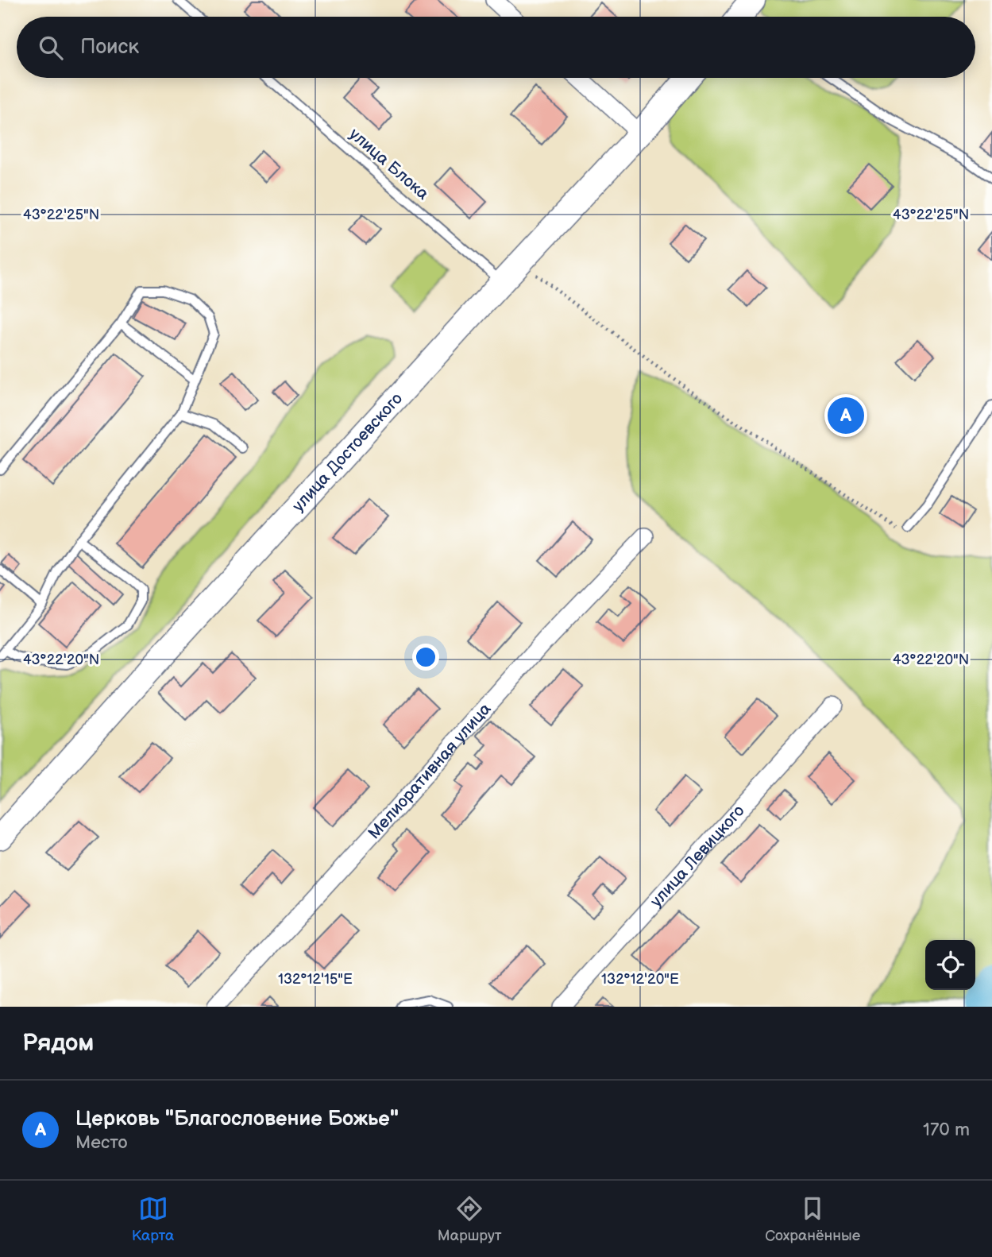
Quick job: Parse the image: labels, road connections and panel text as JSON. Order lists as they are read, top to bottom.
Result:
{
  "streets": {
    "main road": ["улица Достоевского"],
    "street": ["Мелиоративная улица", "улица Левицкого"],
    "lane": ["улица Блока"]
  },
  "crossings": [
    ["улица Блока", "улица Достоевского"]
  ],
  "page": {
    "search": "Поиск",
    "pins": "A",
    "heading": "Рядом",
    "list": [
      {
        "mark": "A",
        "name": "Церковь \"Благословение Божье\"",
        "note": "Место",
        "value": "170 m"
      }
    ],
    "nav": ["Карта", "Маршрут", "Сохранённые"]
  },
  "coordinates": [
    "43°22'25\"N",
    "43°22'20\"N",
    "132°12'15\"E",
    "132°12'20\"E"
  ]
}
